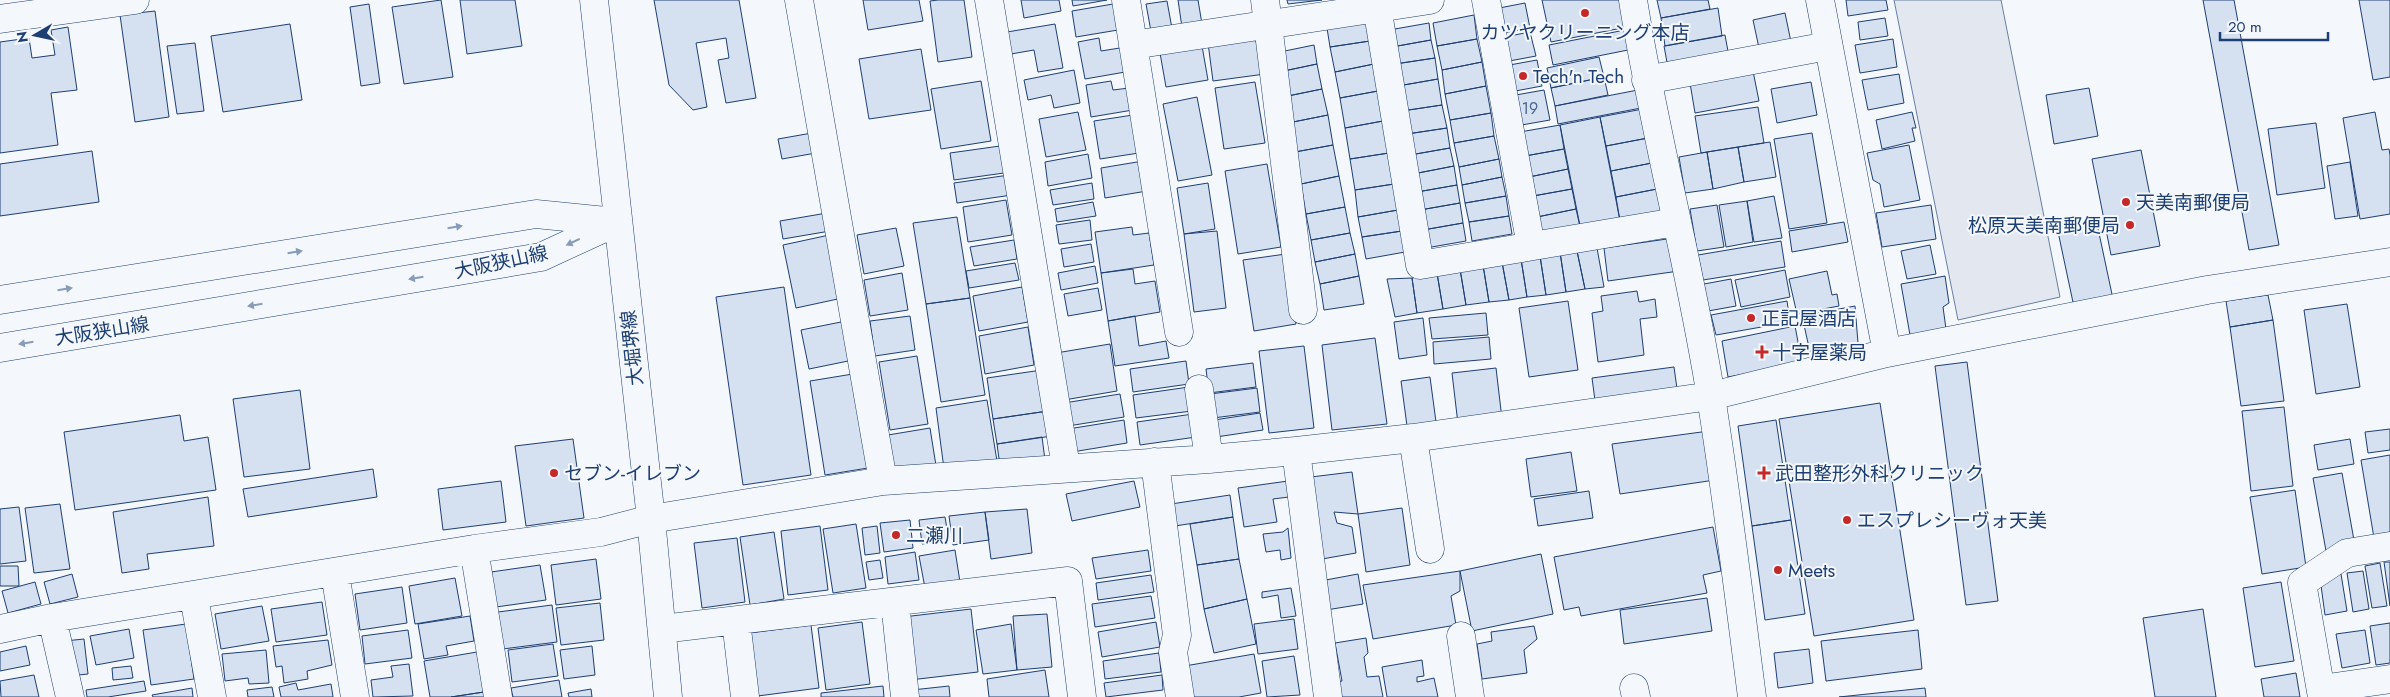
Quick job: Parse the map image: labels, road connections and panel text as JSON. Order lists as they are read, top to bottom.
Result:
{
  "streets": {
    "street": ["大阪狭山線", "大堀堺線"]
  },
  "crossings": [
    ["大阪狭山線", "大堀堺線"]
  ],
  "places": {
    "other": [
      "カツヤクリーニング本店",
      "Tech'n Tech",
      "天美南郵便局",
      "松原天美南郵便局",
      "正記屋酒店",
      "セブン-イレブン",
      "エスプレシーヴォ天美",
      "二瀬川",
      "Meets"
    ],
    "health": ["十字屋薬局", "武田整形外科クリニック"]
  },
  "house_numbers": ["19"],
  "scale_bar": "20 m",
  "north": "left"
}
